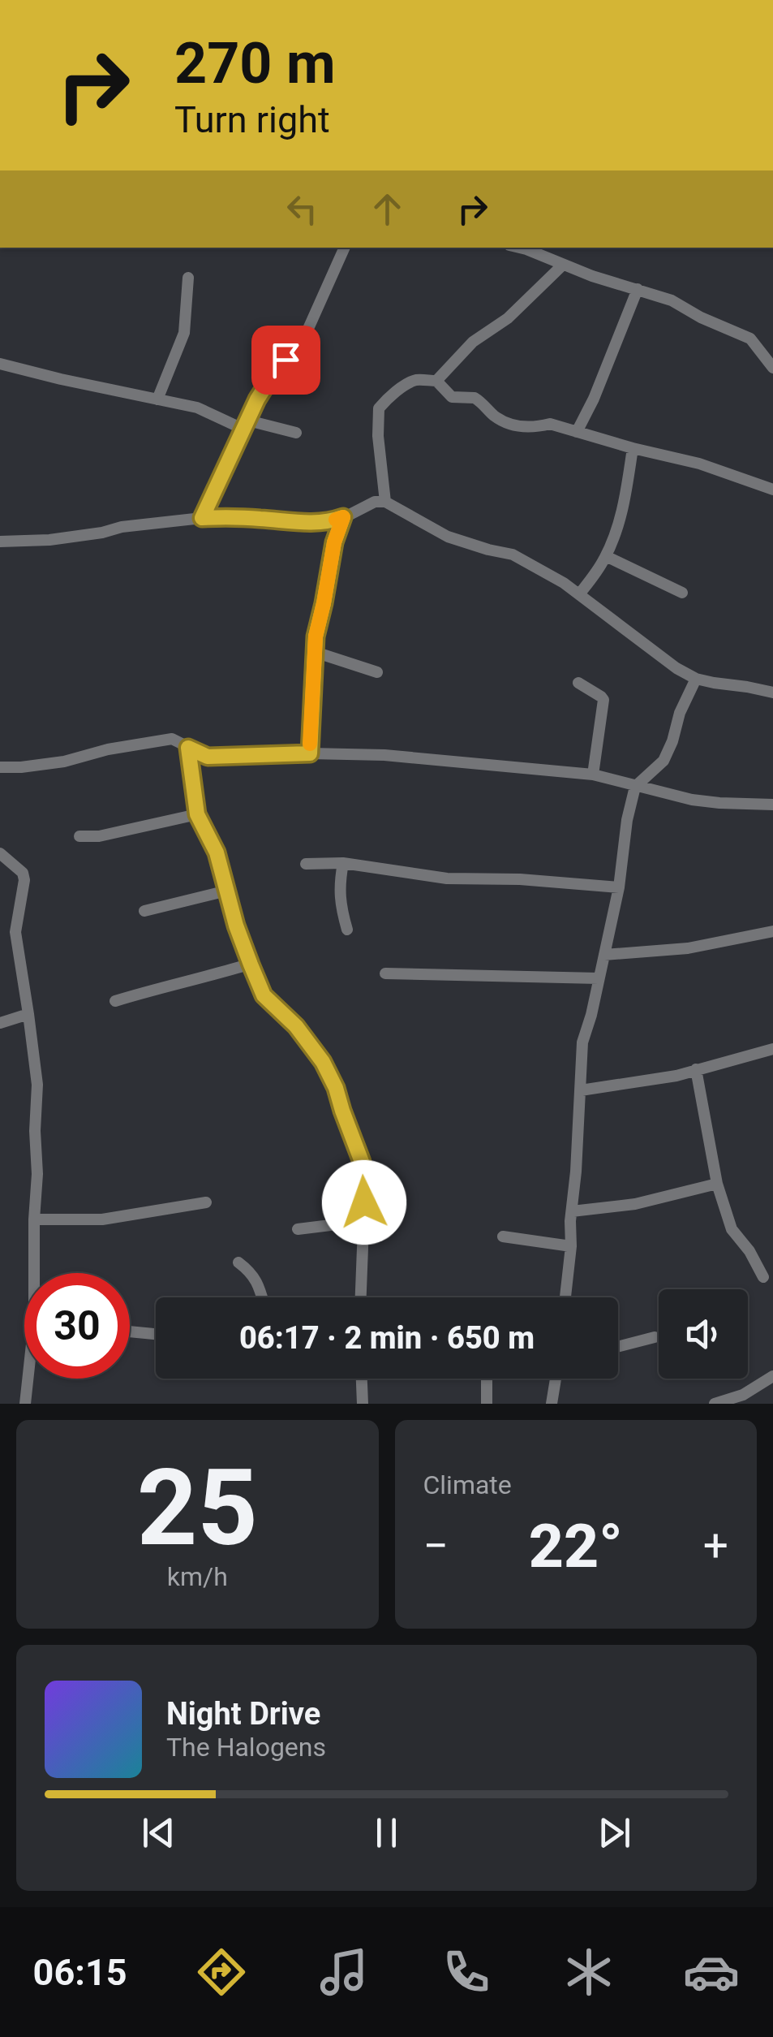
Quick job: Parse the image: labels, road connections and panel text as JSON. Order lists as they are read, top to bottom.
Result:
{
  "page": {
    "turn": ["270 m", "Turn right"],
    "limit": "30",
    "trip": "06:17 · 2 min · 650 m",
    "tile": [
      ["25", "km/h"],
      "Climate"
    ],
    "heat": ["−", "22°", "+"],
    "song": ["Night Drive", "The Halogens"],
    "tabs": "06:15"
  }
}
